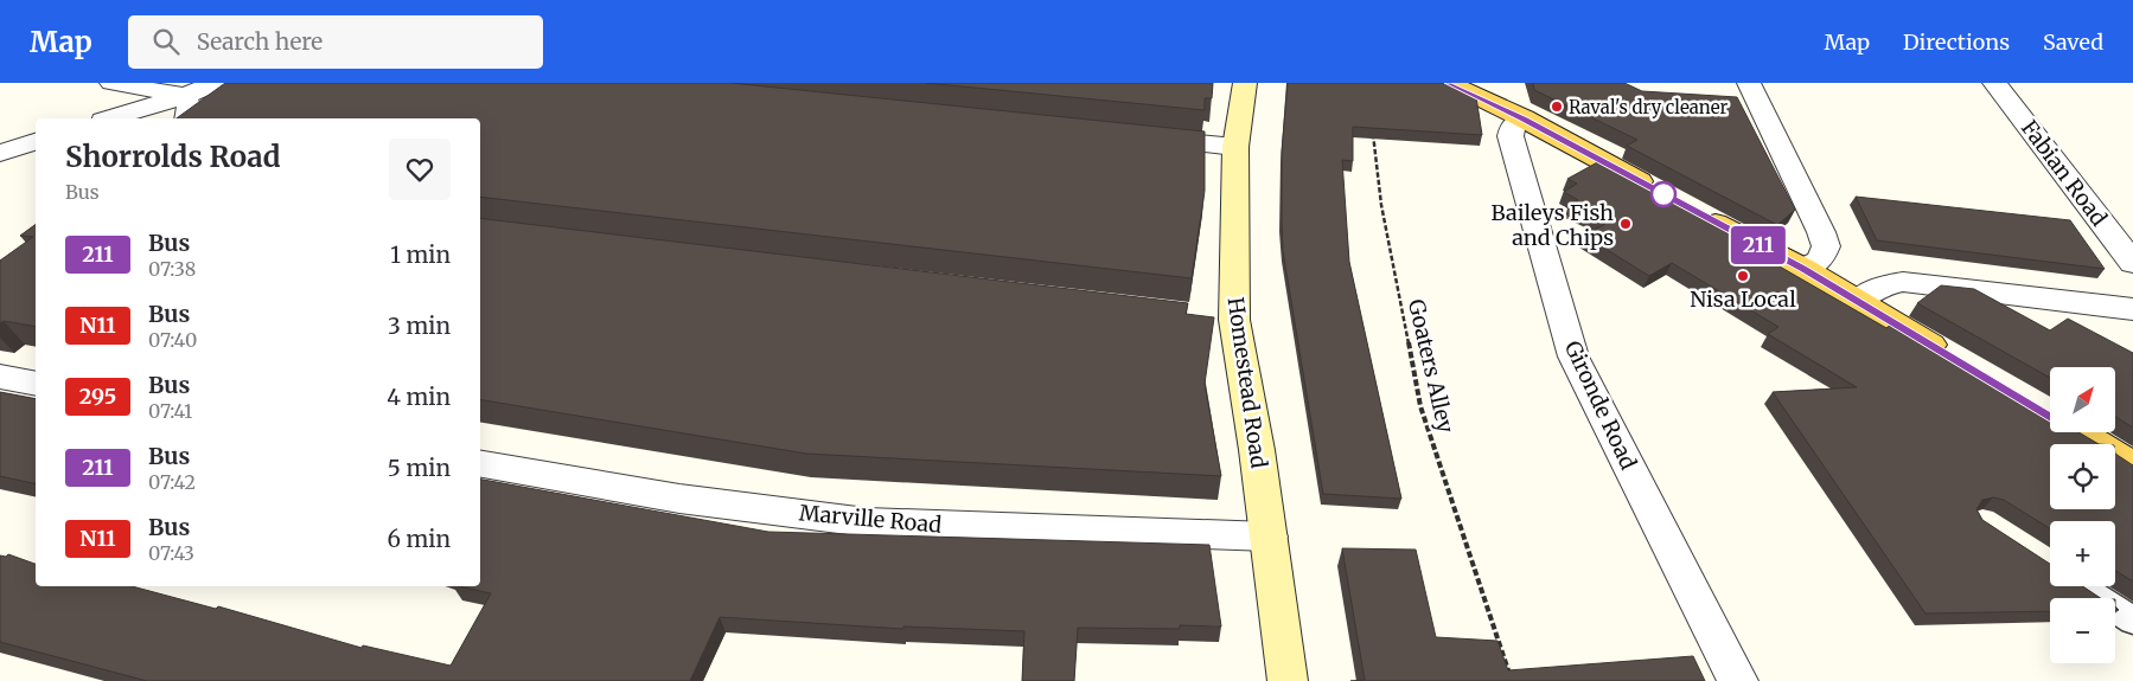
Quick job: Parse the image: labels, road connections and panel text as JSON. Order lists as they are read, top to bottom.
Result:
{
  "streets": {
    "street": [
      "Fabian Road",
      "Homestead Road",
      "Gironde Road",
      "Marville Road"
    ],
    "path": ["Goaters Alley"]
  },
  "crossings": [
    ["Homestead Road", "Marville Road"]
  ],
  "places": ["Raval's dry cleaner", "Baileys Fish and Chips", "Nisa Local"],
  "lines": ["bus line 211"],
  "north": "top right",
  "page": {
    "header": "Map",
    "search": "Search here",
    "nav": ["Map", "Directions", "Saved"],
    "on_map": "211",
    "heading": ["Shorrolds Road", "Bus"],
    "list": [
      {
        "mark": "211",
        "name": "Bus",
        "note": "07:38",
        "value": "1 min"
      },
      {
        "mark": "N11",
        "name": "Bus",
        "note": "07:40",
        "value": "3 min"
      },
      {
        "mark": "295",
        "name": "Bus",
        "note": "07:41",
        "value": "4 min"
      },
      {
        "mark": "211",
        "name": "Bus",
        "note": "07:42",
        "value": "5 min"
      },
      {
        "mark": "N11",
        "name": "Bus",
        "note": "07:43",
        "value": "6 min"
      }
    ],
    "map_buttons": ["+", "−"]
  }
}
